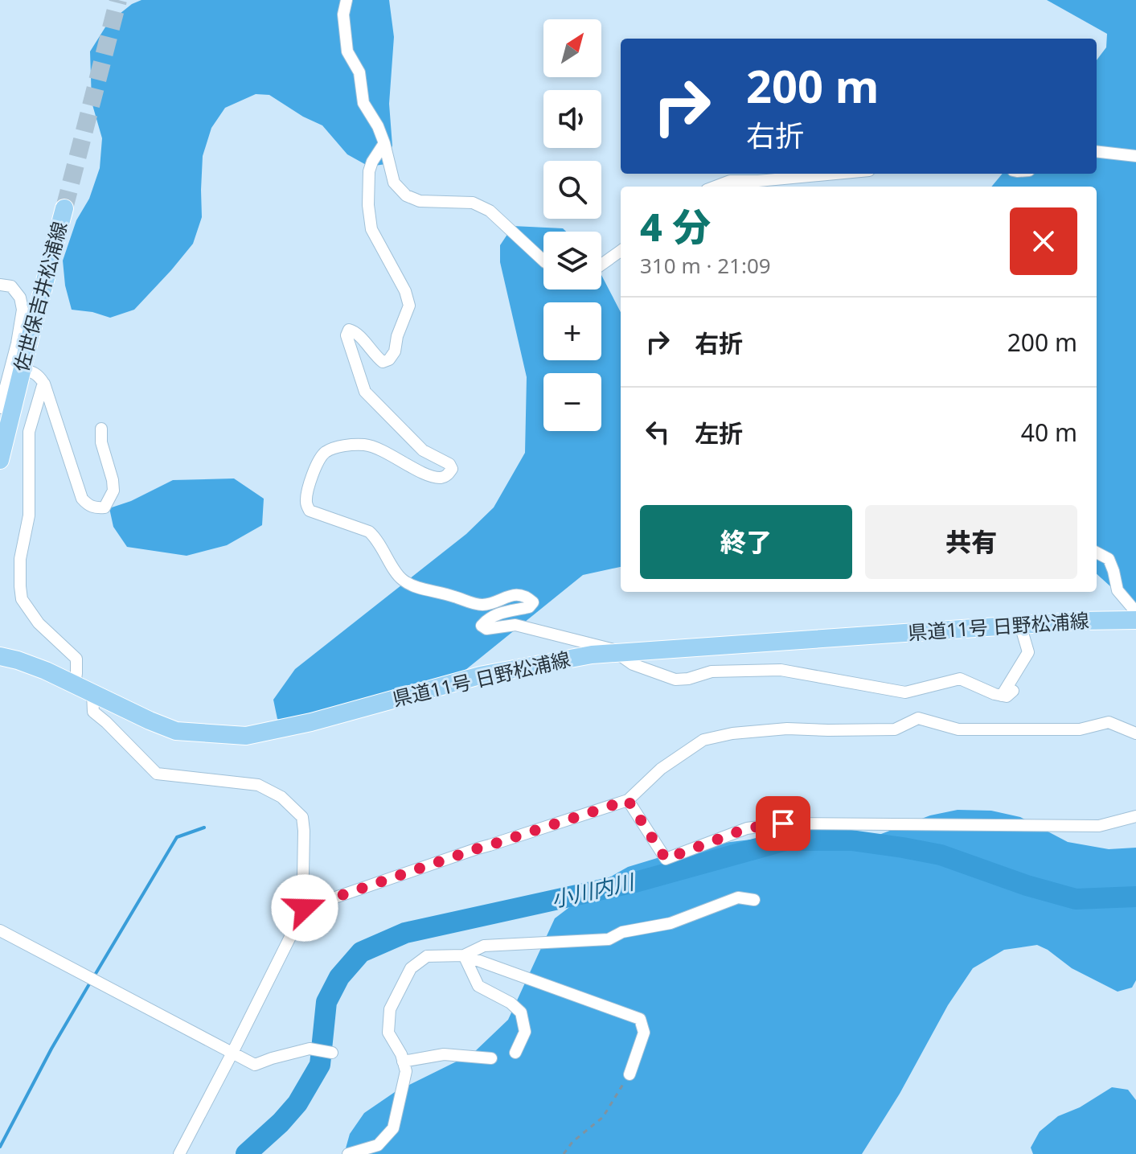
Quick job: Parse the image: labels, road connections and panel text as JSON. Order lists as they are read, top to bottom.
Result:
{
  "streets": {
    "main road": ["佐世保吉井松浦線", "県道11号 日野松浦線"]
  },
  "water": ["小川内川"],
  "north": "top right",
  "page": {
    "map_buttons": ["+", "−"],
    "turn": ["200 m", "右折"],
    "heading": ["4 分", "310 m · 21:09"],
    "list": [
      {
        "name": "右折",
        "value": "200 m"
      },
      {
        "name": "左折",
        "value": "40 m"
      }
    ],
    "buttons": ["終了", "共有"]
  }
}
